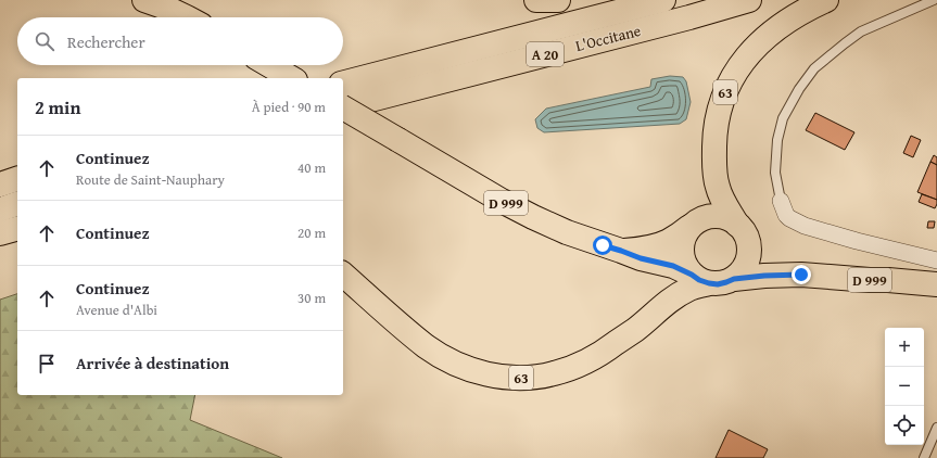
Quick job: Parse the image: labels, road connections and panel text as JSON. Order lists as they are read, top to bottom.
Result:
{
  "streets": {
    "main road": [
      "L'Occitane",
      "A 20",
      "63",
      "D 999"
    ]
  },
  "crossings": [
    ["63", "D 999"]
  ],
  "page": {
    "search": "Rechercher",
    "heading": ["2 min", "À pied · 90 m"],
    "list": [
      ["Continuez", "Route de Saint-Nauphary", "40 m"],
      ["Continuez", "20 m"],
      ["Continuez", "Avenue d'Albi", "30 m"],
      "Arrivée à destination"
    ],
    "map_buttons": ["+", "−"]
  }
}
